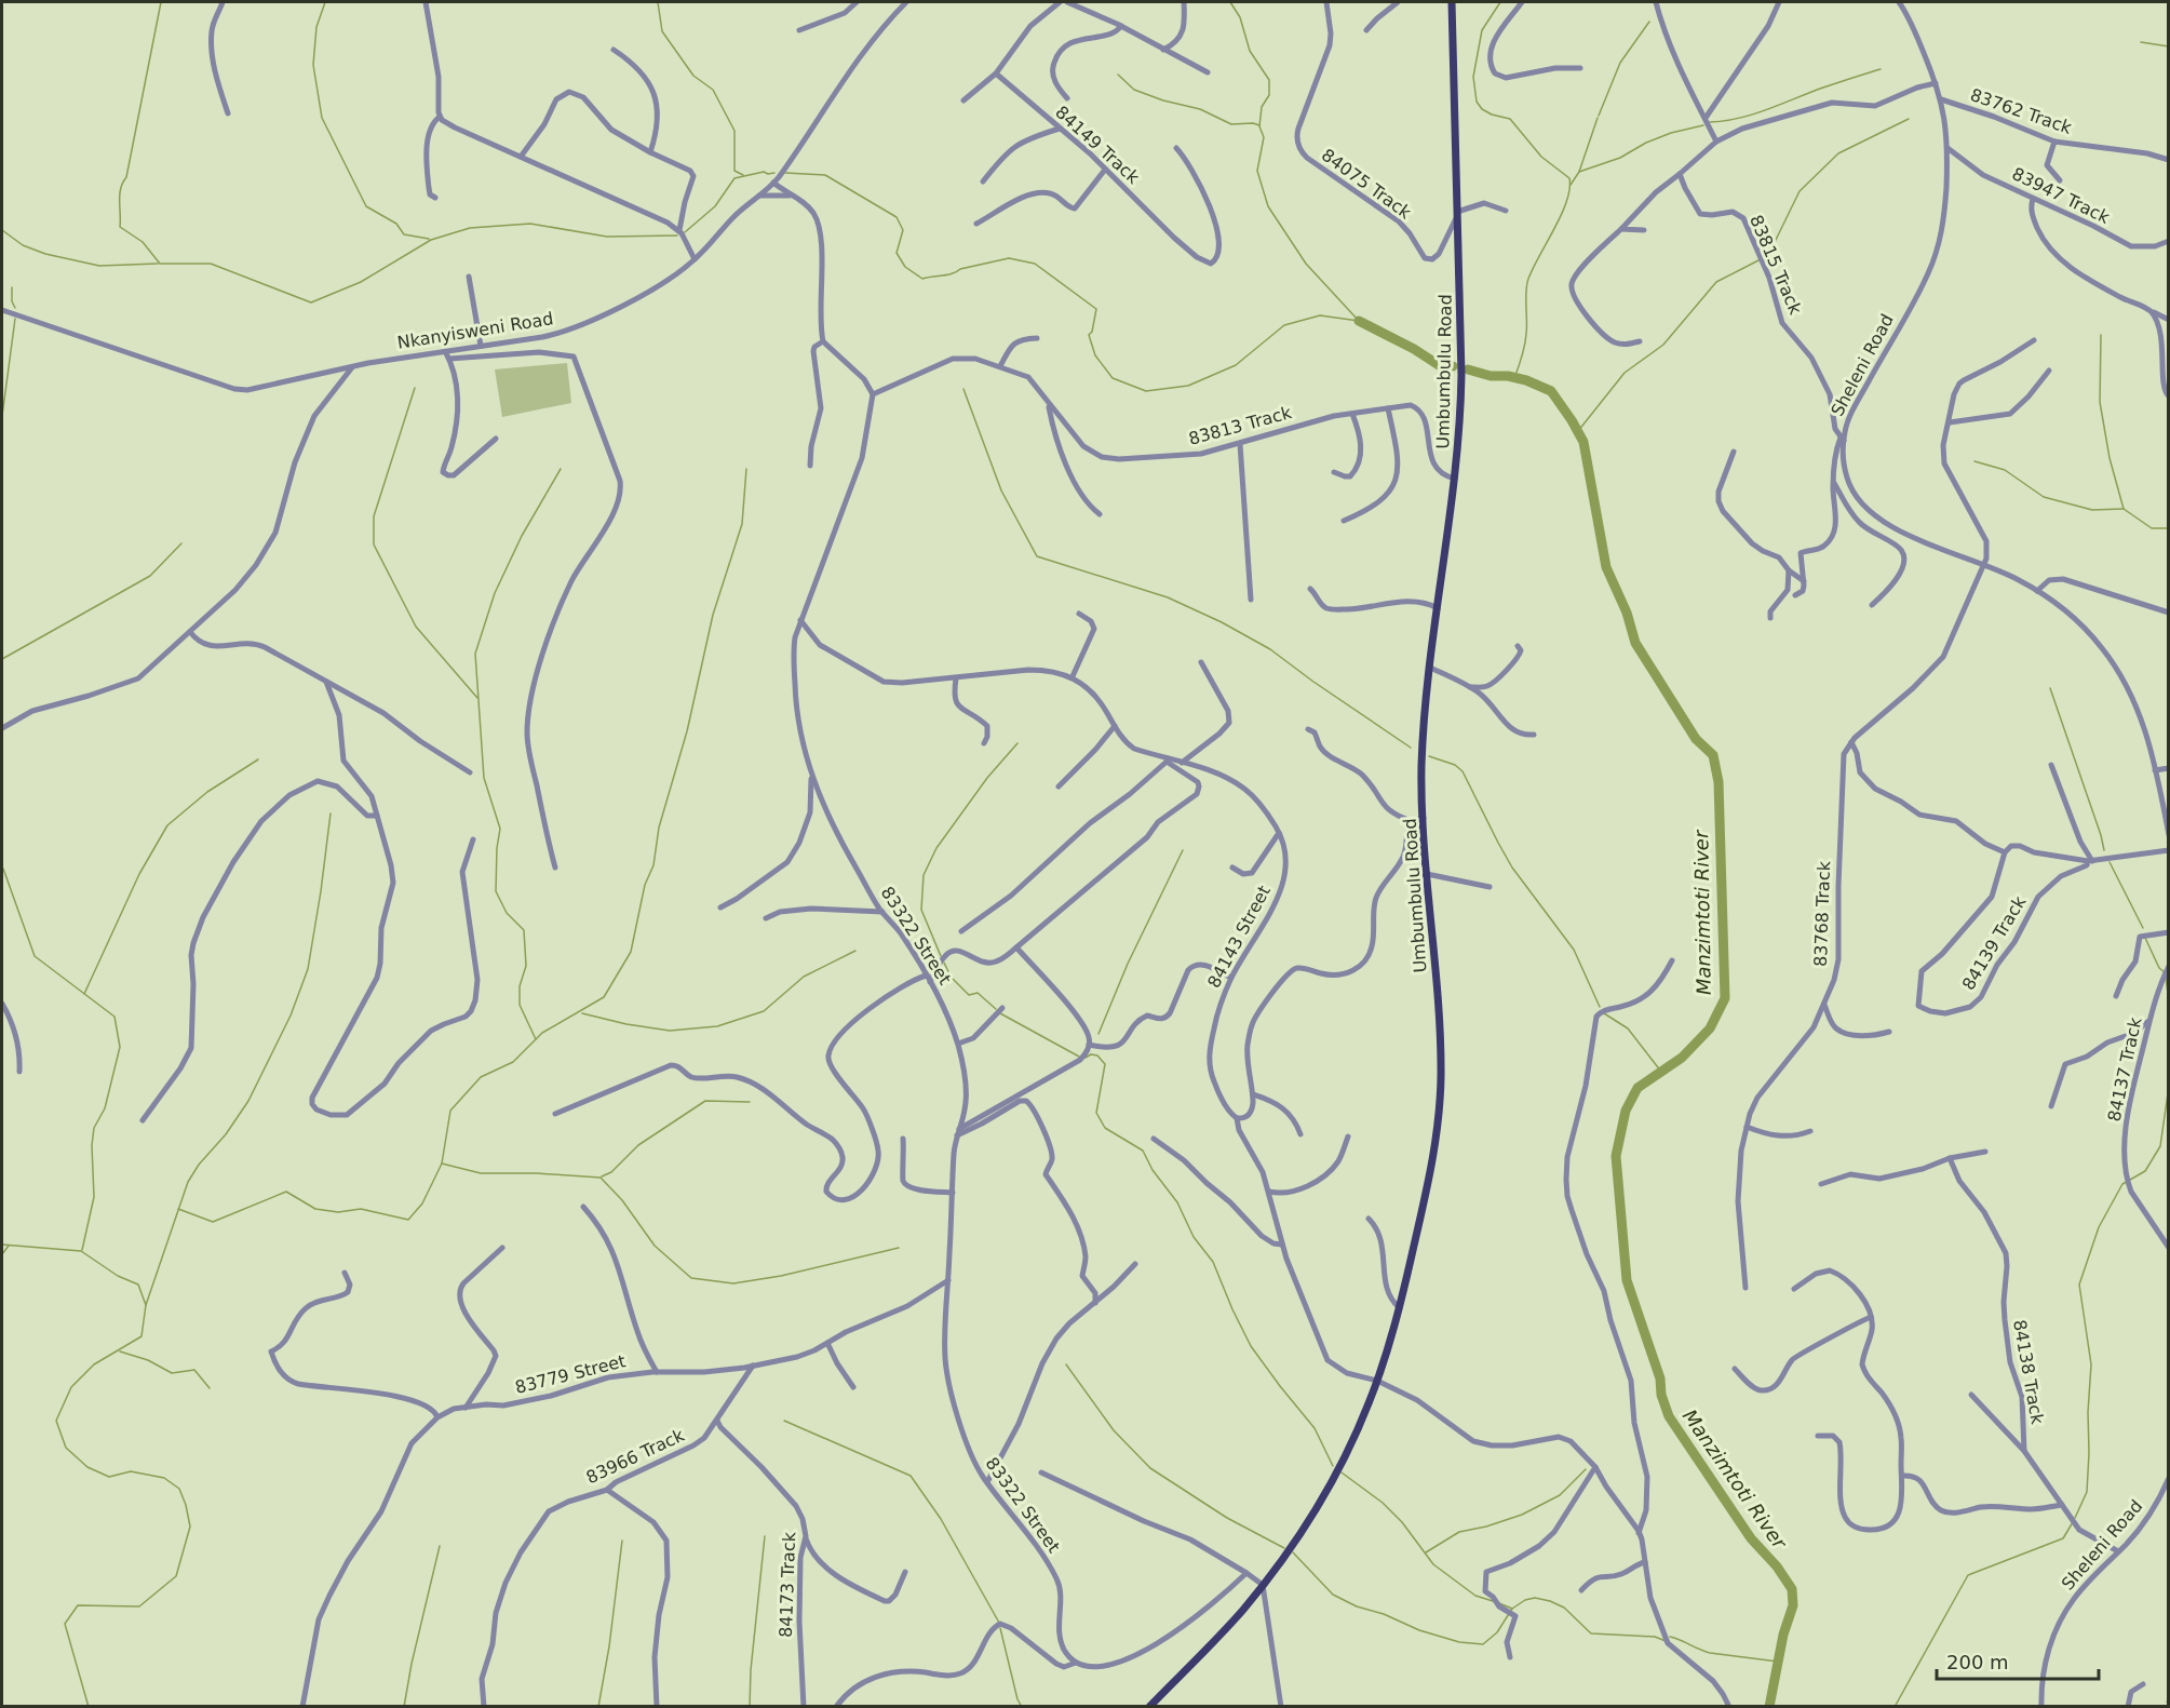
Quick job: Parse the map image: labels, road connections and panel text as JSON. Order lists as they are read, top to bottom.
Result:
{
  "streets": {
    "main road": ["Umbumbulu Road"],
    "street": [
      "83762 Track",
      "84149 Track",
      "84075 Track",
      "83947 Track",
      "83815 Track",
      "Nkanyisweni Road",
      "Sheleni Road",
      "83813 Track",
      "83768 Track",
      "83322 Street",
      "84143 Street",
      "84139 Track",
      "84137 Track",
      "84138 Track",
      "83779 Street",
      "83966 Track",
      "84173 Track"
    ]
  },
  "crossings": [
    ["83762 Track", "Sheleni Road"],
    ["84075 Track", "Umbumbulu Road"],
    ["83947 Track", "Sheleni Road"],
    ["83815 Track", "Sheleni Road"],
    ["Umbumbulu Road", "83813 Track"],
    ["Umbumbulu Road", "84143 Street"],
    ["83813 Track", "83322 Street"],
    ["83322 Street", "83779 Street"],
    ["83779 Street", "83966 Track"],
    ["83966 Track", "84173 Track"]
  ],
  "water": ["Manzimtoti River"],
  "scale_bar": "200 m"
}
